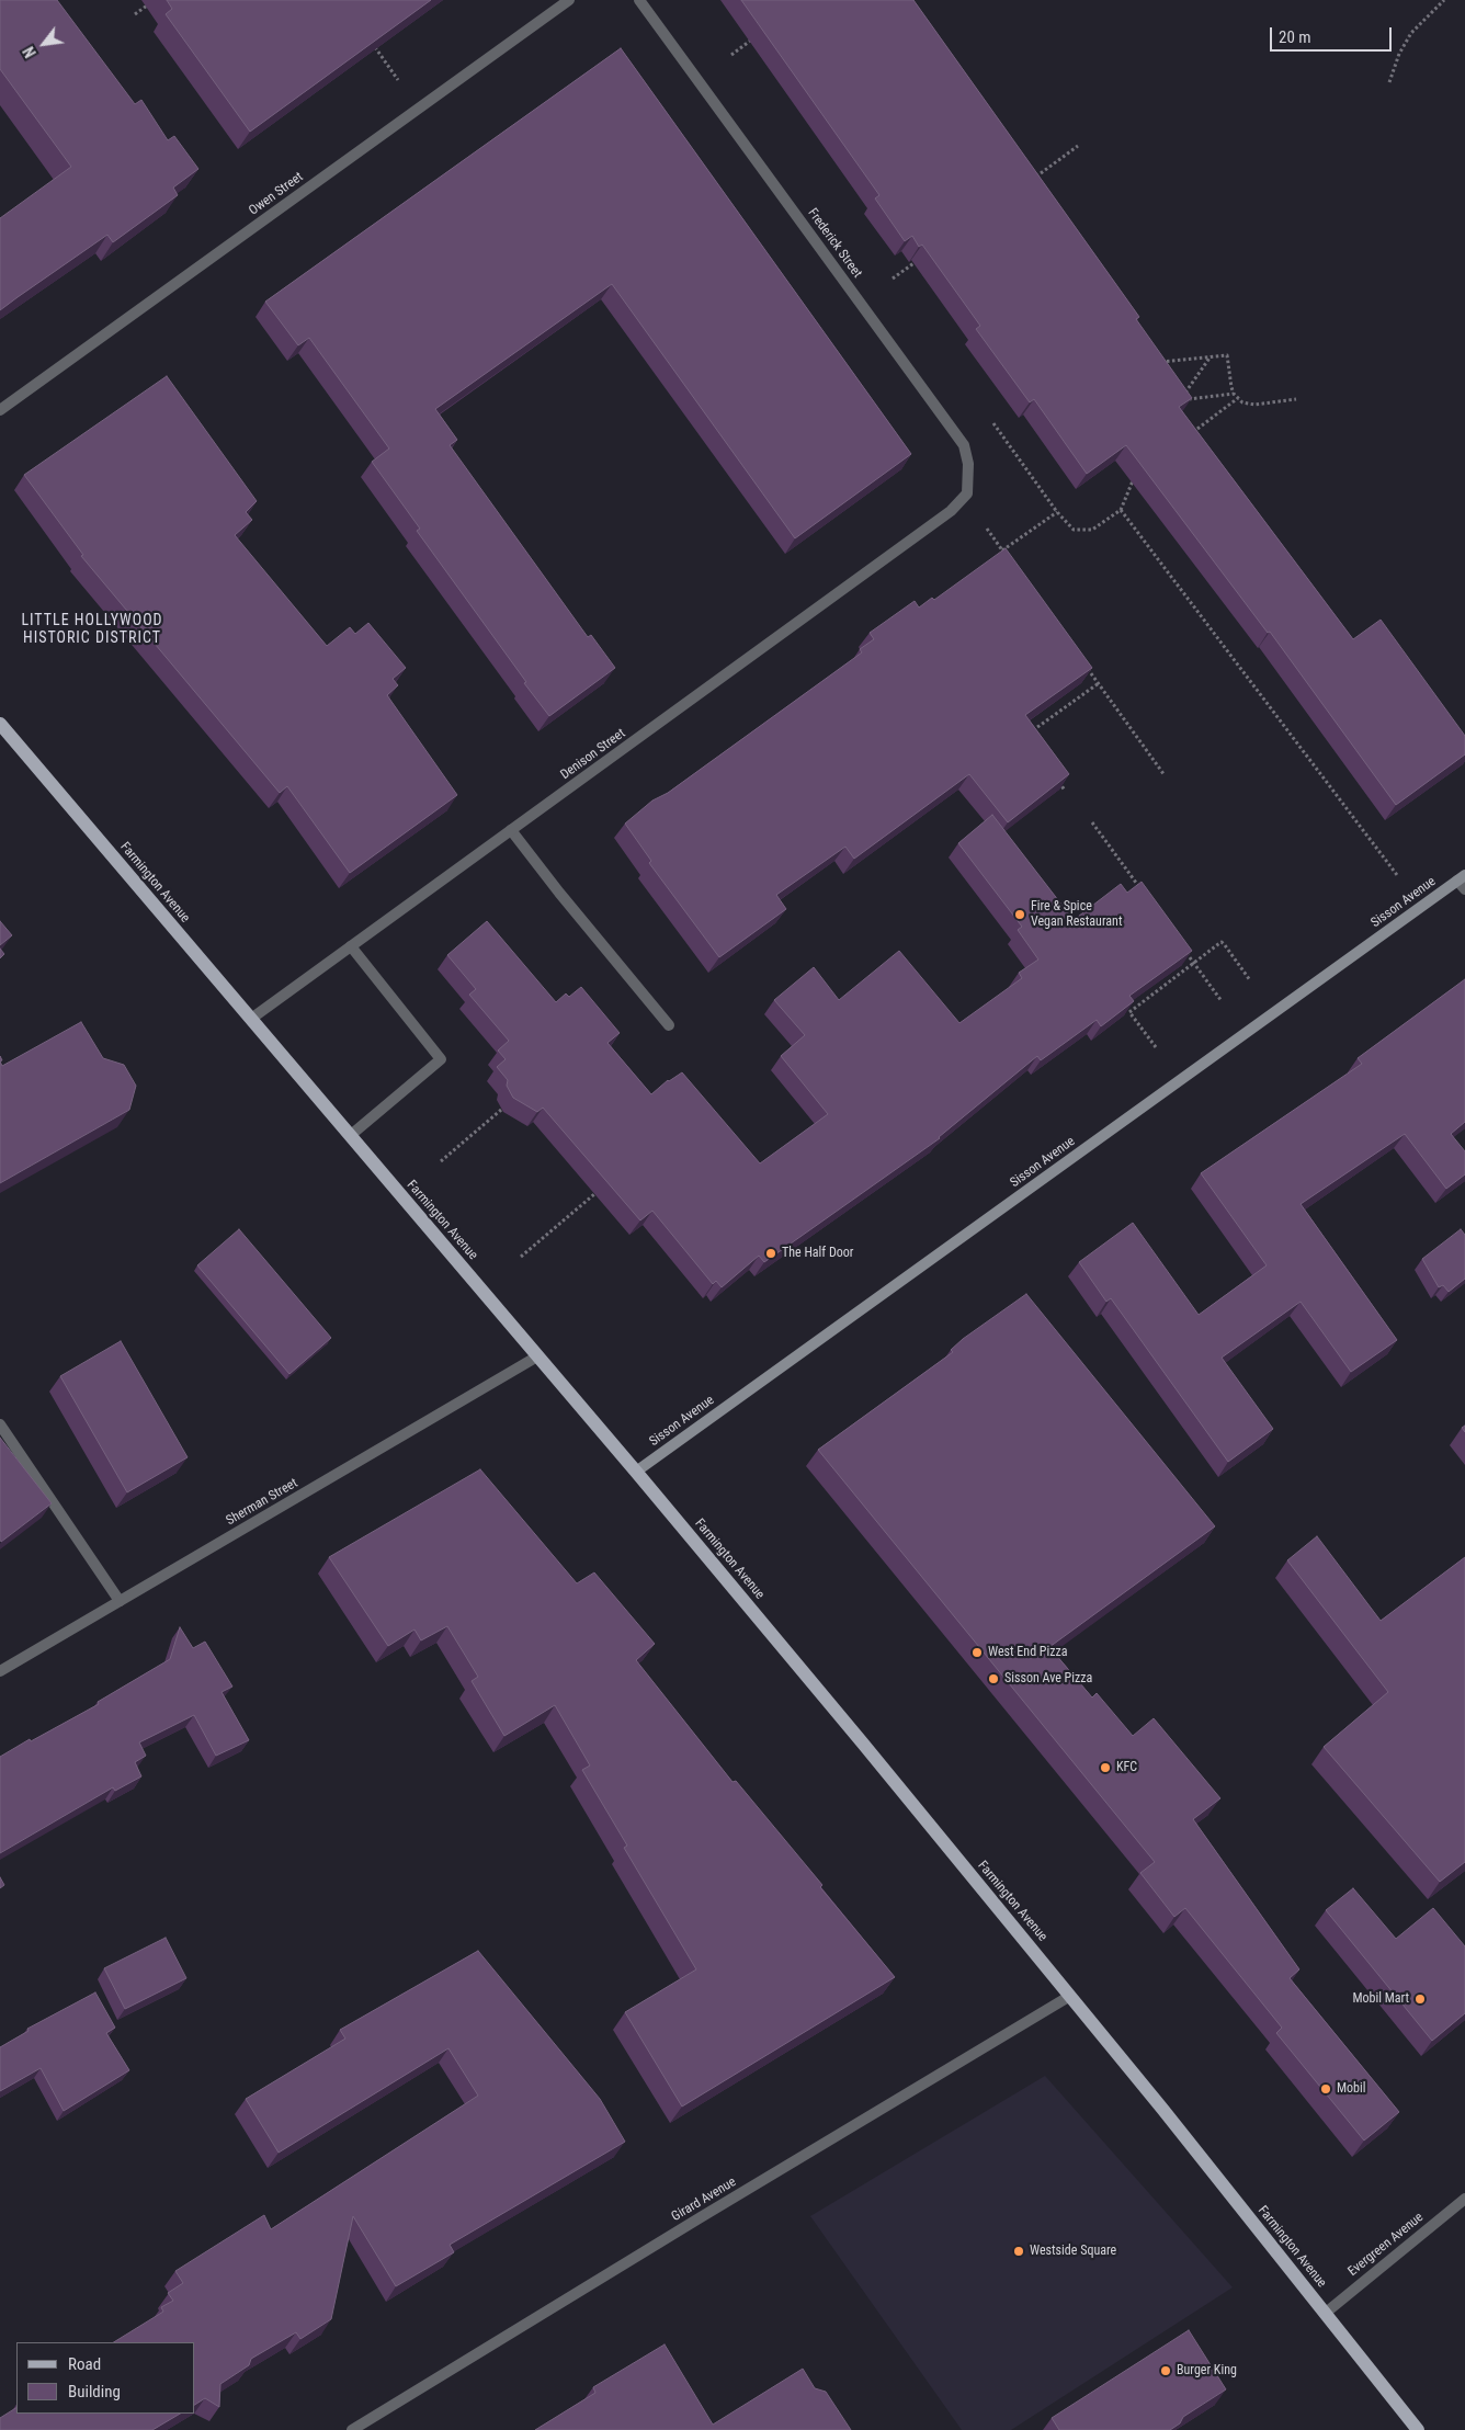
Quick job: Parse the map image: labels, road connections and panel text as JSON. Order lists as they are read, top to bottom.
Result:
{
  "streets": {
    "main road": ["Farmington Avenue", "Sisson Avenue"],
    "street": [
      "Owen Street",
      "Frederick Street",
      "Denison Street",
      "Sherman Street",
      "Girard Avenue",
      "Evergreen Avenue"
    ]
  },
  "crossings": [
    ["Frederick Street", "Denison Street"],
    ["Denison Street", "Farmington Avenue"],
    ["Farmington Avenue", "Sisson Avenue"],
    ["Farmington Avenue", "Sherman Street"],
    ["Farmington Avenue", "Girard Avenue"],
    ["Farmington Avenue", "Evergreen Avenue"]
  ],
  "districts": ["LITTLE HOLLYWOOD HISTORIC DISTRICT"],
  "places": [
    "Fire & Spice Vegan Restaurant",
    "The Half Door",
    "West End Pizza",
    "Sisson Ave Pizza",
    "KFC",
    "Mobil Mart",
    "Mobil",
    "Westside Square",
    "Burger King"
  ],
  "legend": ["Road", "Building"],
  "scale_bar": "20 m",
  "north": "bottom left"
}
